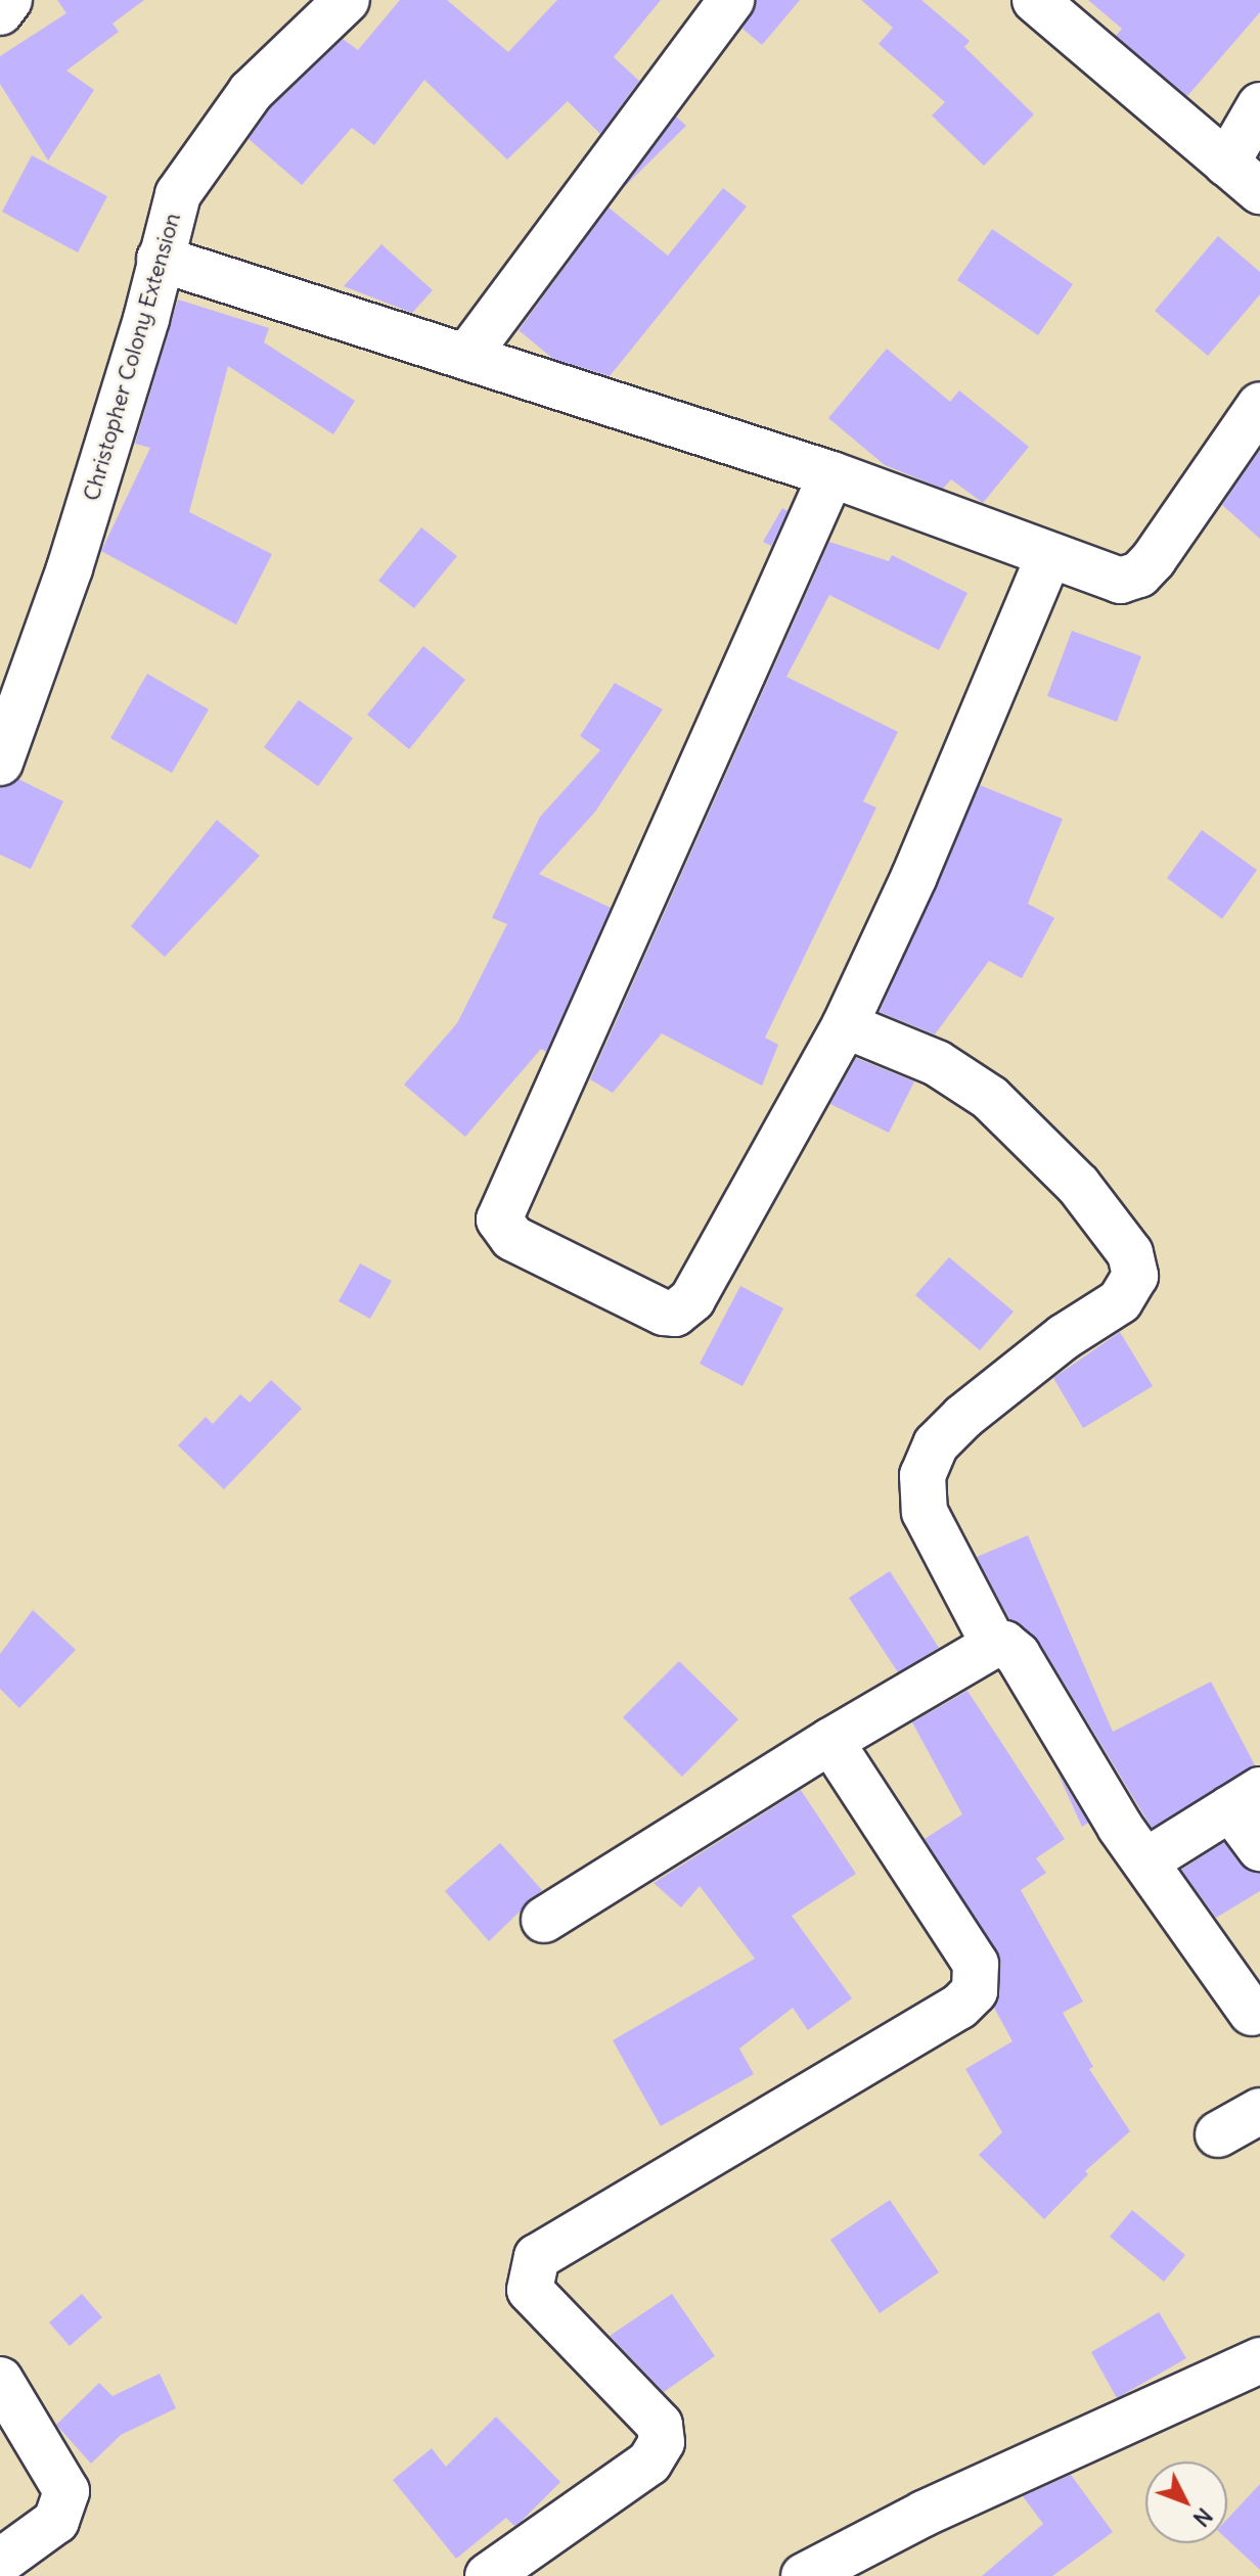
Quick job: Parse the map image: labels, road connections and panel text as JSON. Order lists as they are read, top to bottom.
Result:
{
  "streets": {
    "street": ["Christopher Colony Extension"]
  },
  "north": "bottom right"
}
